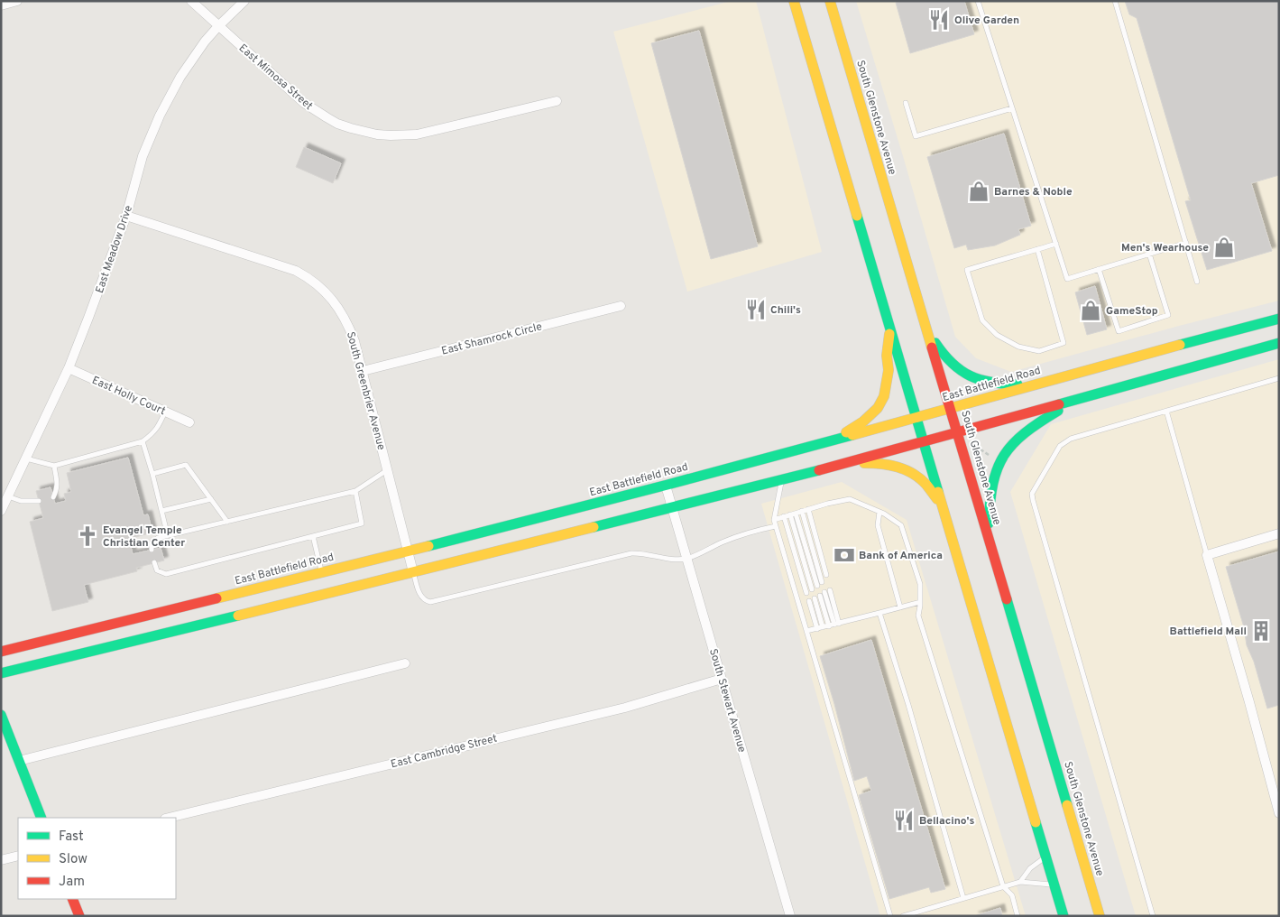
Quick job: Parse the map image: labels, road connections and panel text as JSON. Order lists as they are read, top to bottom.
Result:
{
  "streets": {
    "main road": ["South Glenstone Avenue", "East Battlefield Road"],
    "street": [
      "East Mimosa Street",
      "East Meadow Drive",
      "East Shamrock Circle",
      "South Greenbrier Avenue",
      "East Holly Court",
      "South Stewart Avenue",
      "East Cambridge Street"
    ]
  },
  "crossings": [
    ["East Mimosa Street", "East Meadow Drive"],
    ["South Glenstone Avenue", "East Battlefield Road"],
    ["East Meadow Drive", "South Greenbrier Avenue"],
    ["East Meadow Drive", "East Holly Court"],
    ["East Shamrock Circle", "South Greenbrier Avenue"],
    ["East Battlefield Road", "South Greenbrier Avenue"],
    ["East Battlefield Road", "South Stewart Avenue"],
    ["South Stewart Avenue", "East Cambridge Street"]
  ],
  "places": {
    "restaurant": ["Olive Garden", "Chili's", "Bellacino's"],
    "shop": ["Barnes & Noble", "Men's Wearhouse", "GameStop"],
    "church": ["Evangel Temple Christian Center"],
    "bank": ["Bank of America"],
    "building": ["Battlefield Mall"]
  },
  "legend": ["Fast", "Slow", "Jam"]
}
